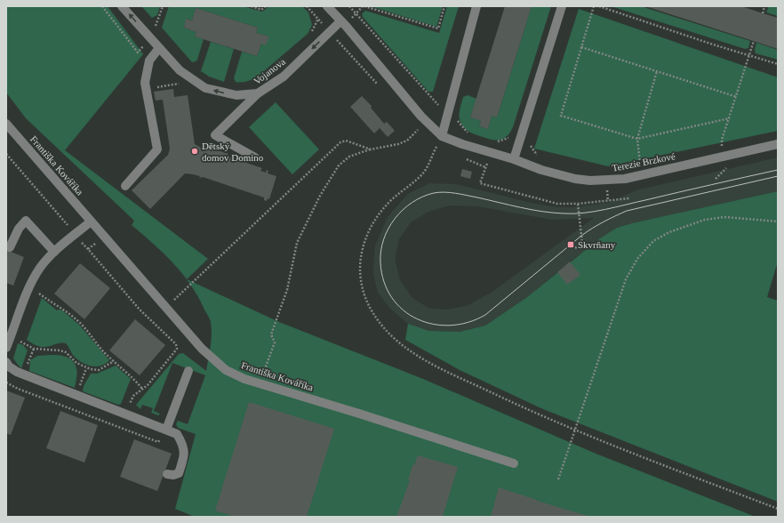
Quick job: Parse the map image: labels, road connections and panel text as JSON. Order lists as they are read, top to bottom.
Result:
{
  "streets": {
    "street": ["Vojanova", "Terezie Brzkové", "Františka Kováříka"]
  },
  "places": {
    "other": ["Dětský domov Domino"],
    "transit": ["Skvrňany"]
  }
}
